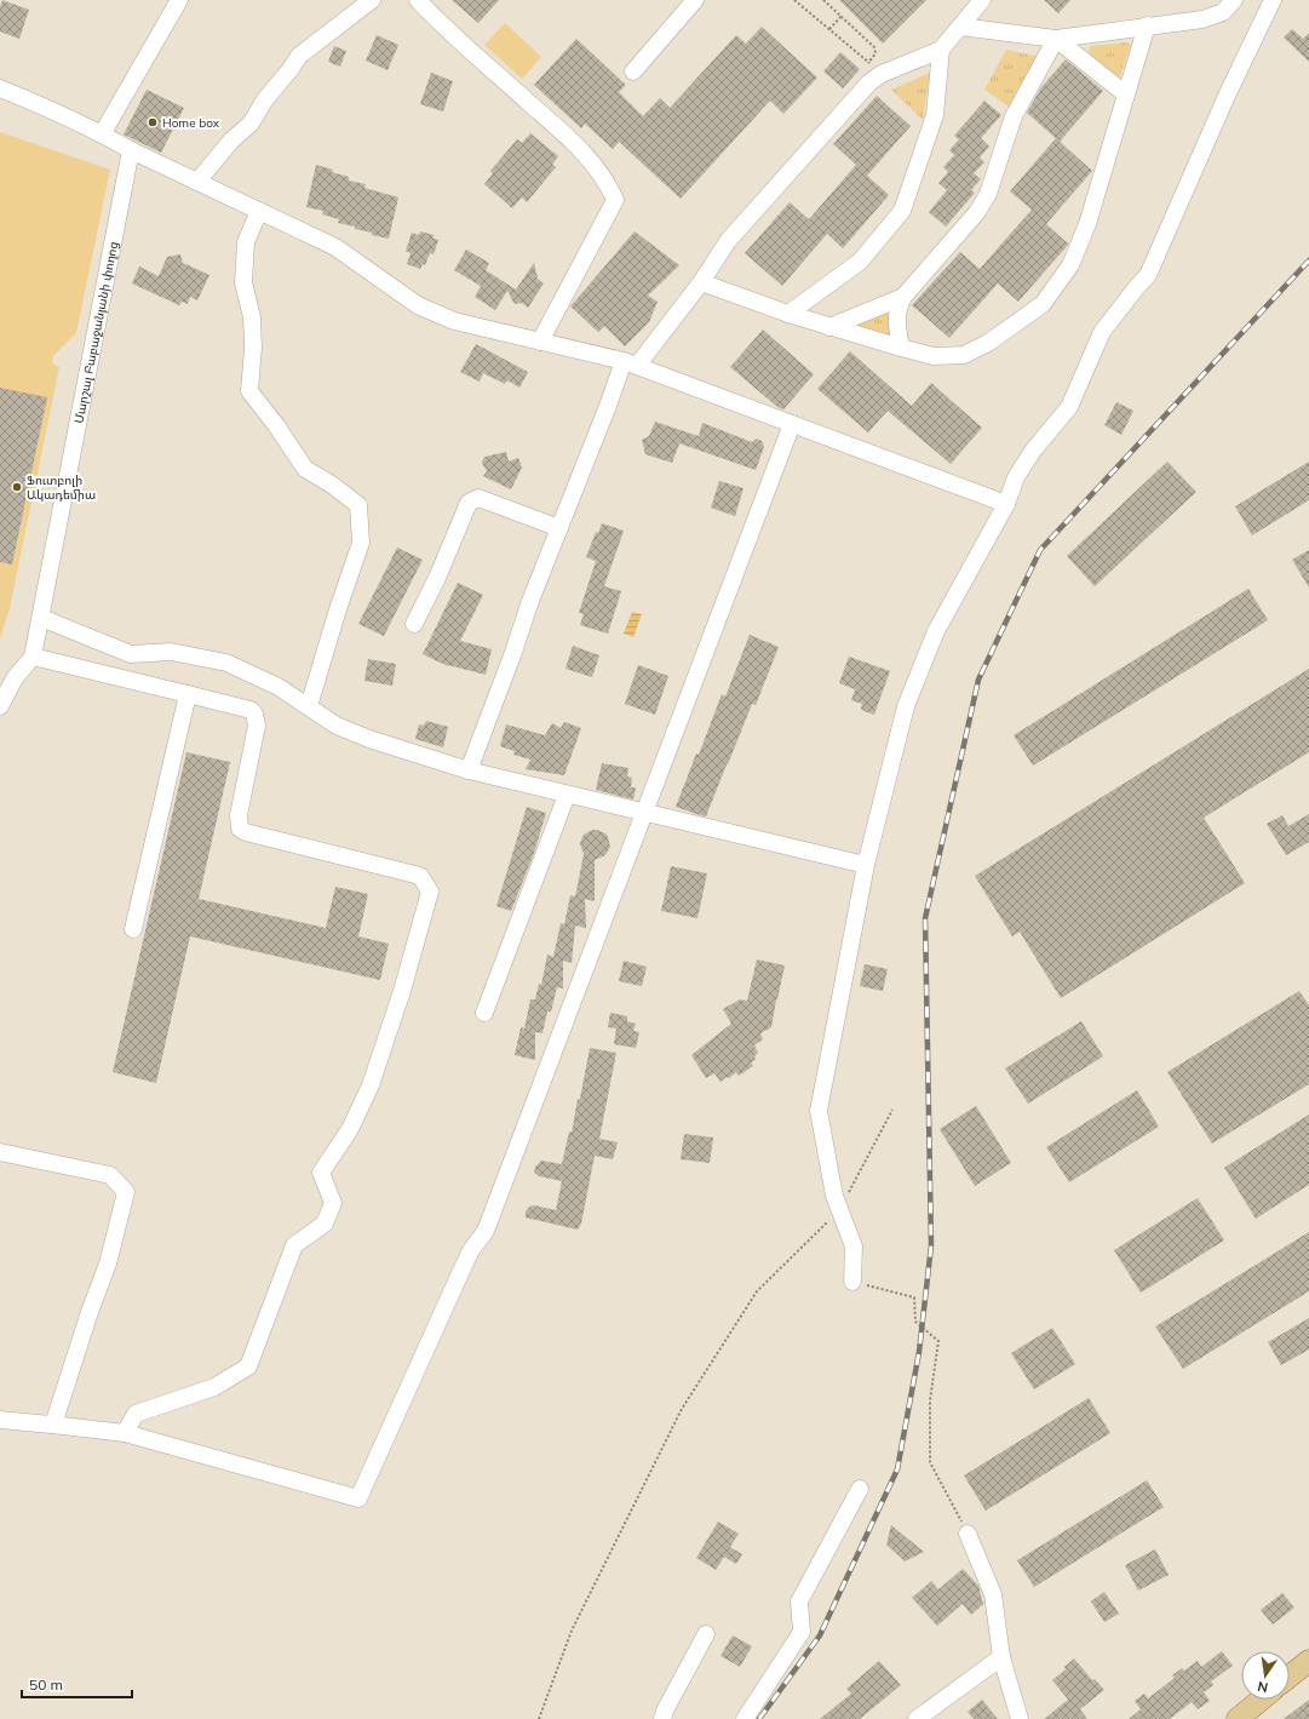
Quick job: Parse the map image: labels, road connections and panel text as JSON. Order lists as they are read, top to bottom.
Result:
{
  "streets": {
    "street": ["Մարշալ Բաբաջանյանի փողոց"]
  },
  "places": ["Home box", "Ֆուտբոլի Ակադեմիա"],
  "scale_bar": "50 m",
  "north": "bottom"
}
